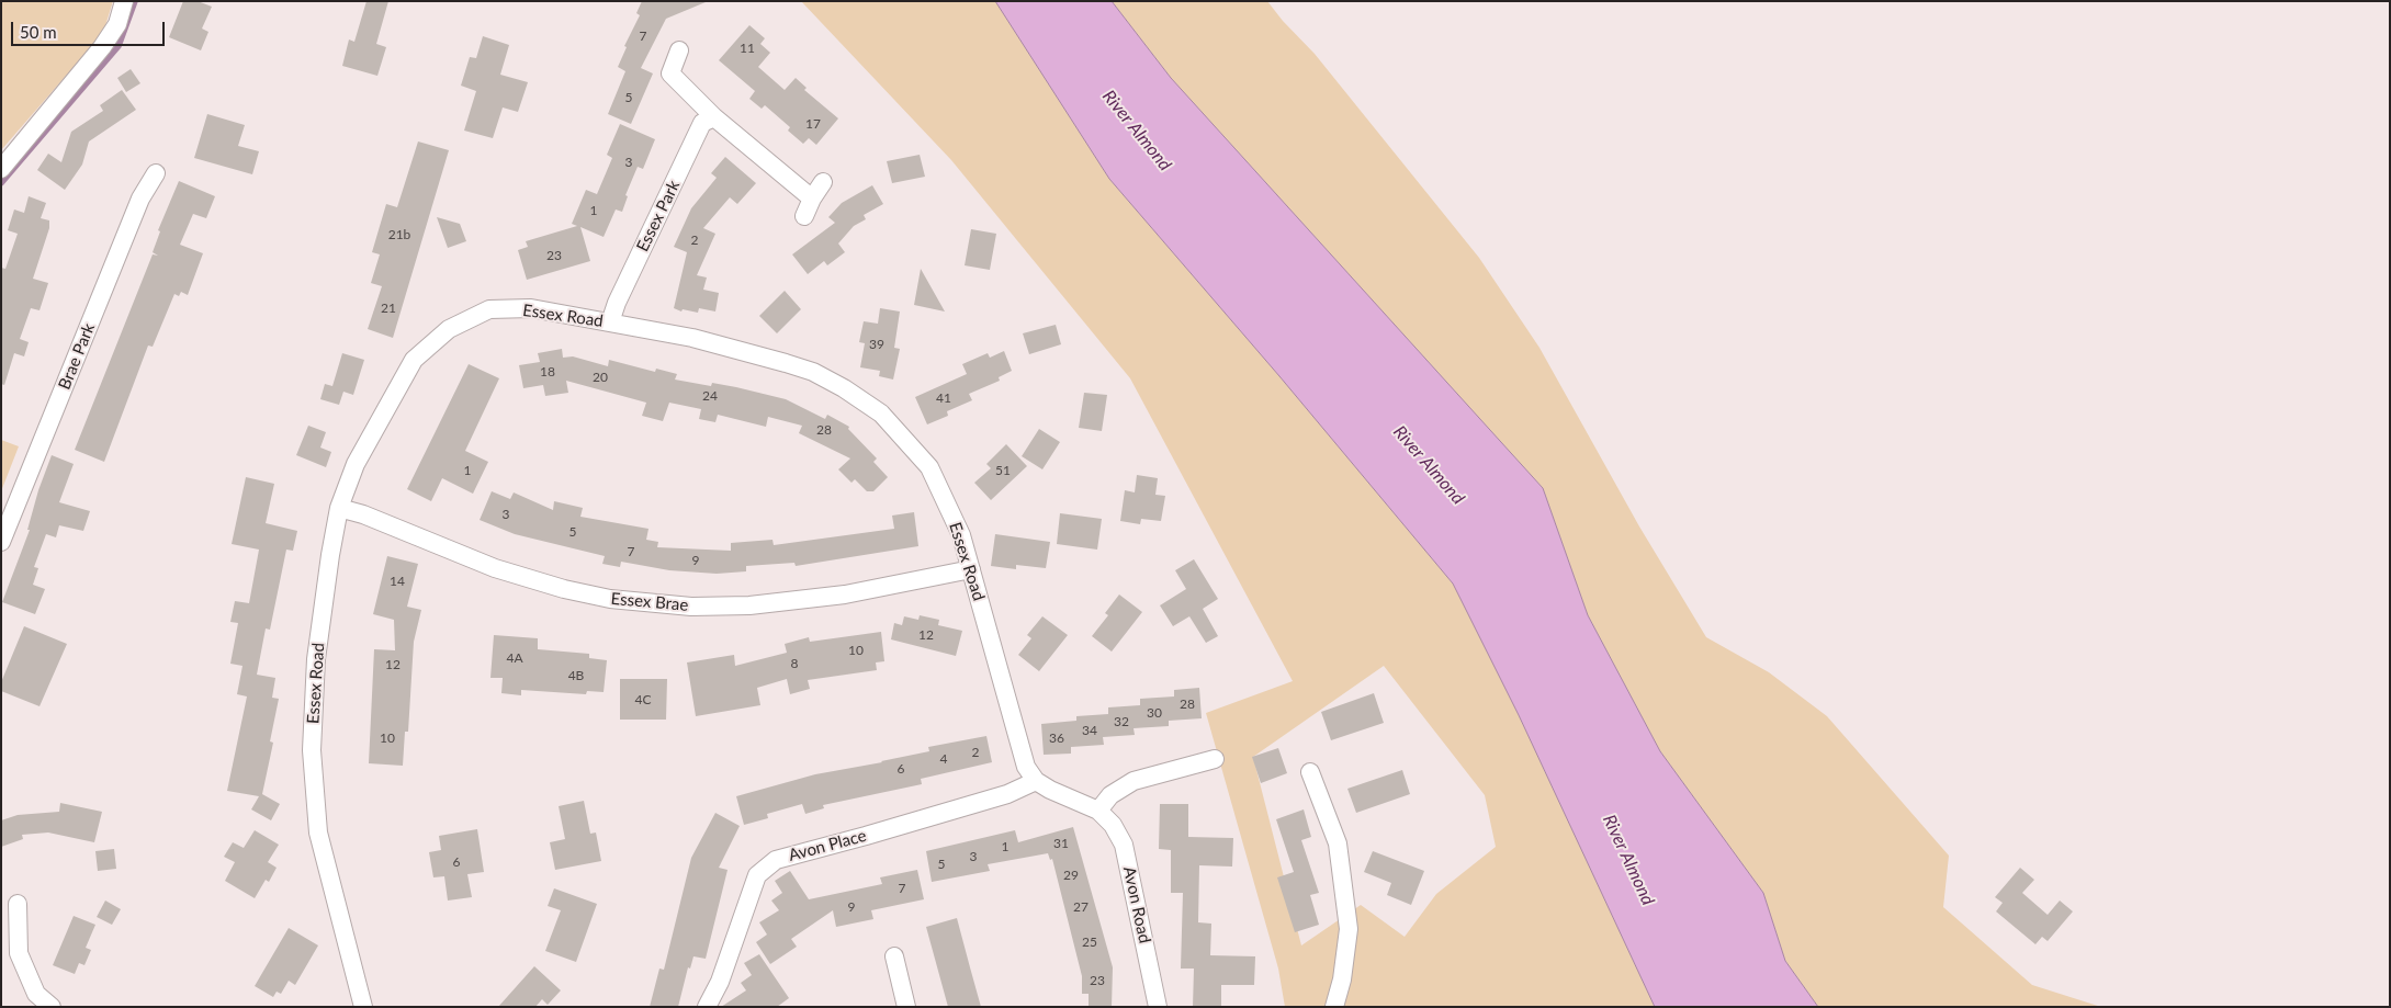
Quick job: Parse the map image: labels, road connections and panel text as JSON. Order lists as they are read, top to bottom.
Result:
{
  "streets": {
    "street": [
      "Essex Park",
      "Essex Road",
      "Brae Park",
      "Essex Brae",
      "Avon Place",
      "Avon Road"
    ]
  },
  "crossings": [
    ["Essex Park", "Essex Road"],
    ["Essex Road", "Essex Brae"],
    ["Essex Road", "Avon Place"],
    ["Essex Road", "Avon Road"],
    ["Avon Place", "Avon Road"]
  ],
  "water": ["River Almond"],
  "house_numbers": [
    "7",
    "11",
    "5",
    "17",
    "3",
    "1",
    "21b",
    "2",
    "23",
    "21",
    "39",
    "18",
    "20",
    "24",
    "41",
    "28",
    "1",
    "51",
    "3",
    "5",
    "7",
    "9",
    "14",
    "12",
    "10",
    "4A",
    "8",
    "12",
    "4B",
    "4C",
    "28",
    "30",
    "32",
    "34",
    "10",
    "36",
    "2",
    "4",
    "6",
    "31",
    "1",
    "3",
    "6",
    "5",
    "29",
    "7",
    "9",
    "27",
    "25",
    "23"
  ],
  "scale_bar": "50 m"
}
